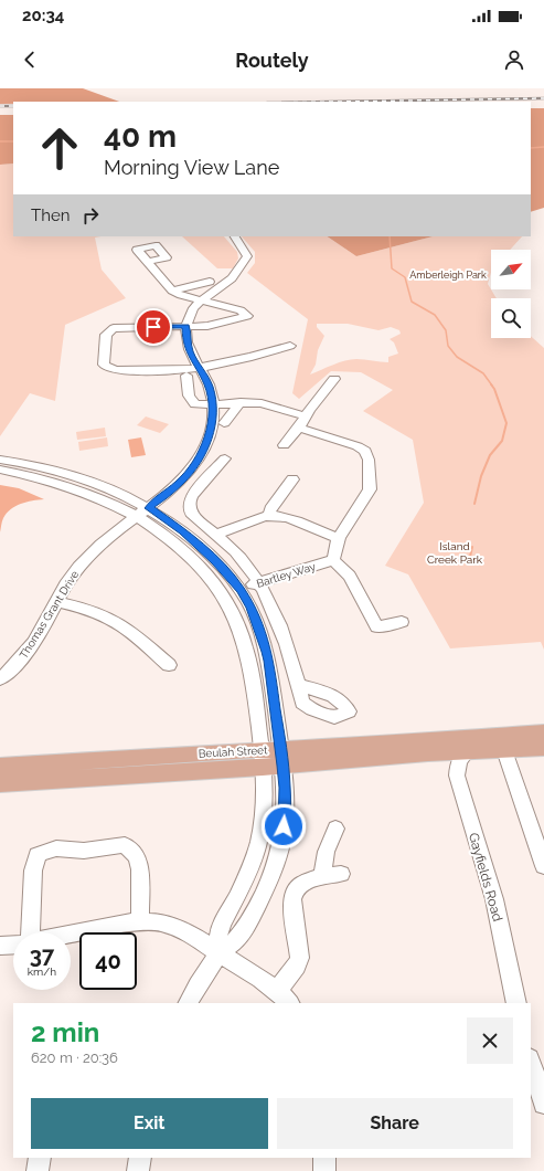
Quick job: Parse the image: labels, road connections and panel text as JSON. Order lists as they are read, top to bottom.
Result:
{
  "streets": {
    "main road": ["Beulah Street"],
    "street": ["Bartley Way", "Thomas Grant Drive", "Gayfields Road"]
  },
  "crossings": [
    ["Beulah Street", "Gayfields Road"]
  ],
  "parks": ["Amberleigh Park", "Island Creek Park"],
  "north": "top right",
  "page": {
    "status": "20:34",
    "header": "Routely",
    "turn": ["40 m", "Morning View Lane"],
    "then": "Then",
    "speed": "37 km/h",
    "limit": "40",
    "heading": ["2 min", "620 m · 20:36"],
    "buttons": ["Exit", "Share"]
  }
}
